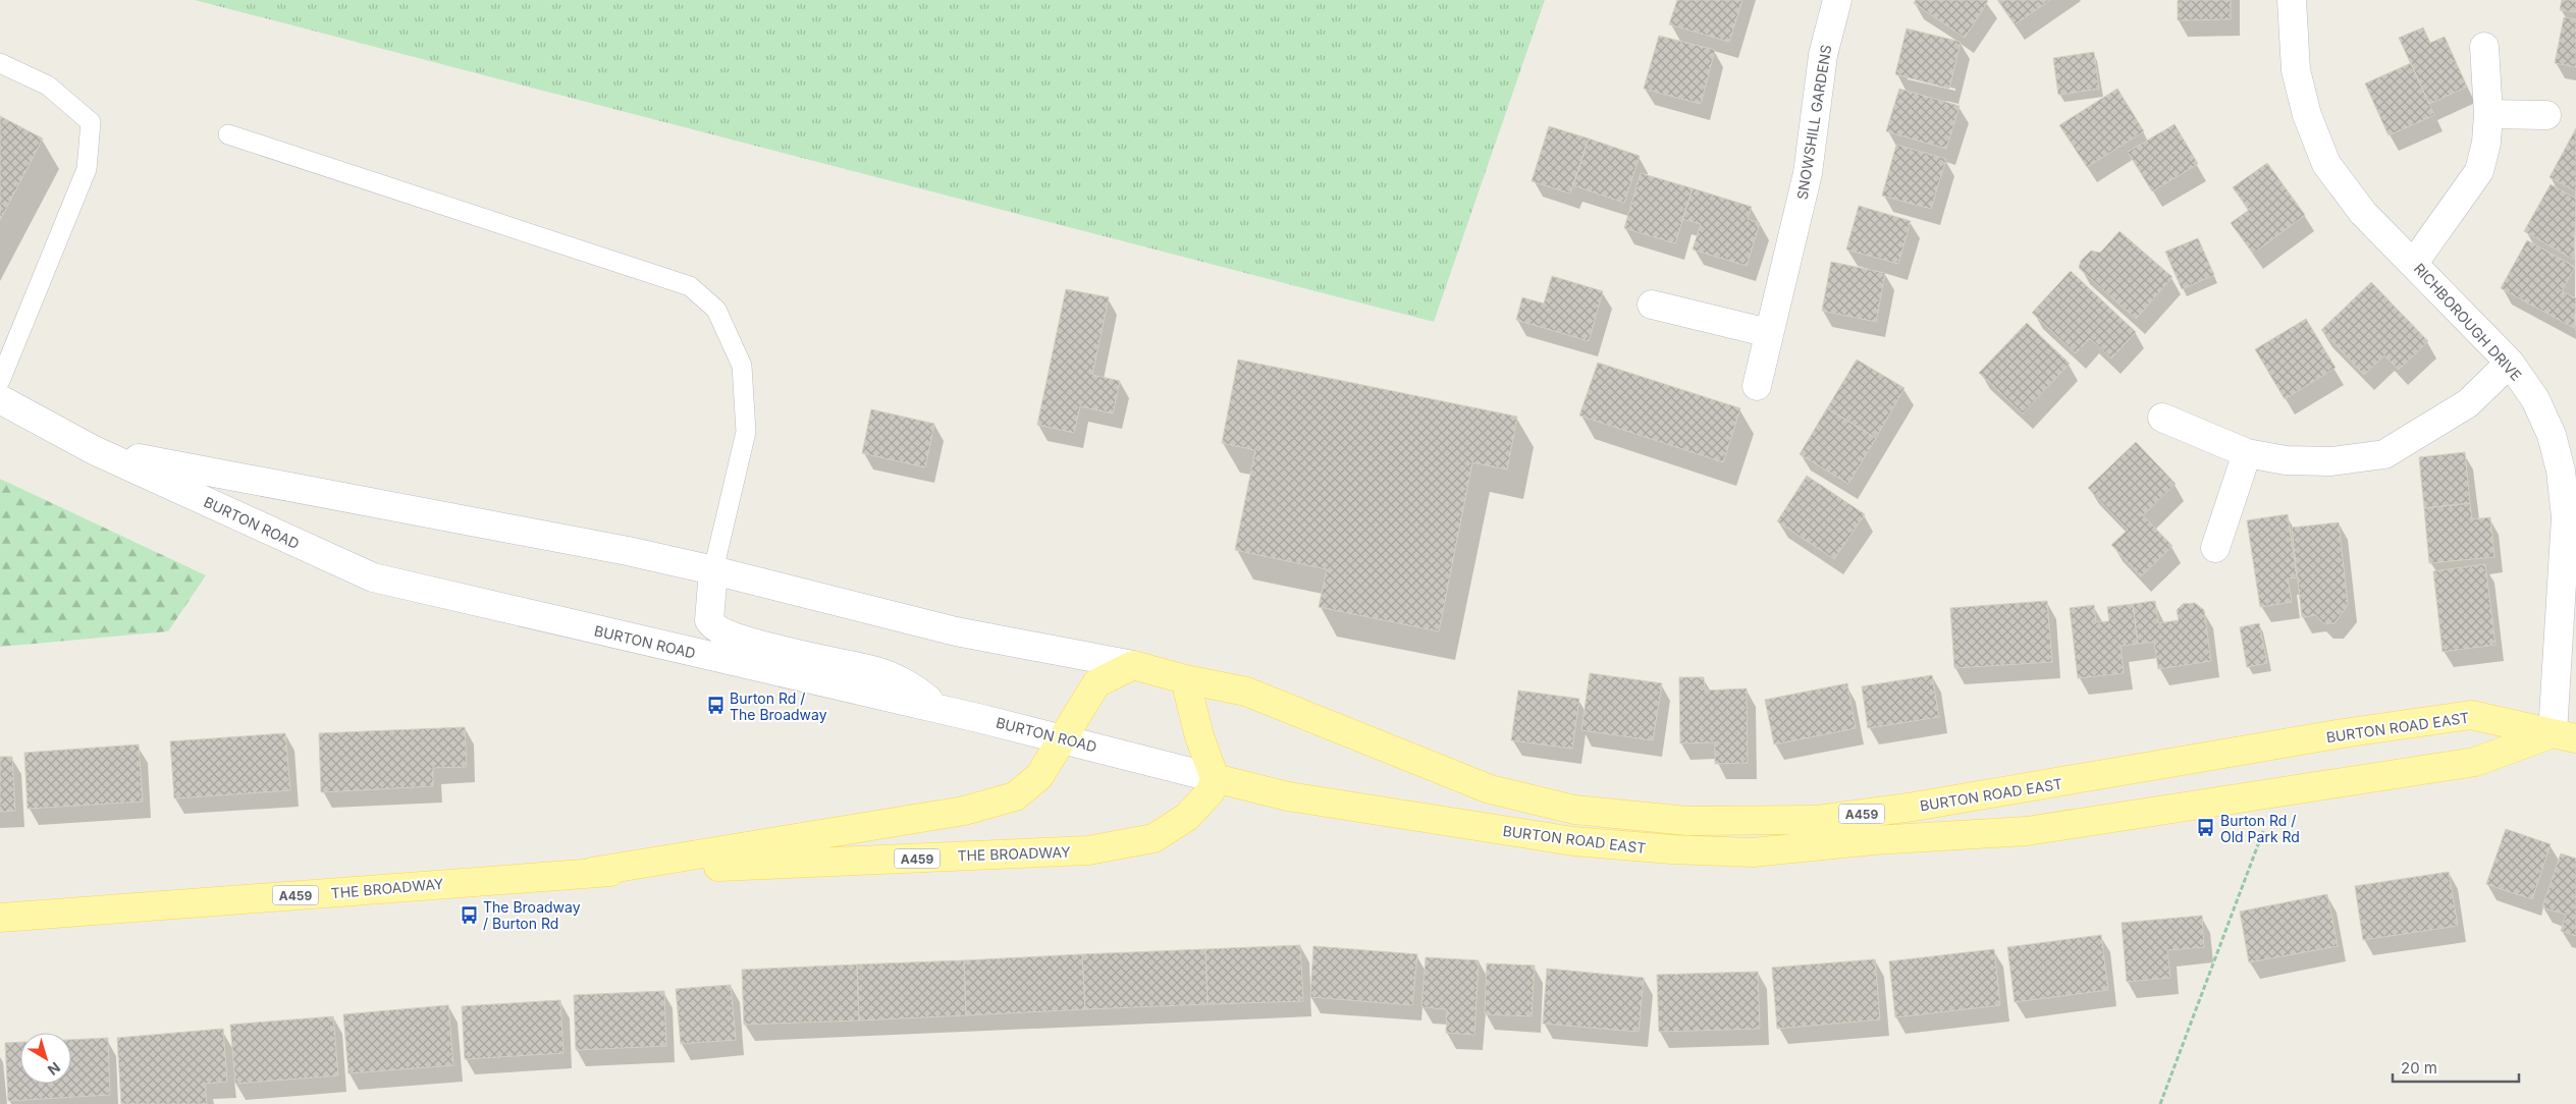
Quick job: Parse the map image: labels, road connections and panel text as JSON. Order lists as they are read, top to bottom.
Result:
{
  "streets": {
    "main road": [
      "SNOWSHILL GARDENS",
      "RICHBOROUGH DRIVE",
      "BURTON ROAD",
      "BURTON ROAD EAST",
      "A459",
      "THE BROADWAY"
    ]
  },
  "crossings": [
    ["RICHBOROUGH DRIVE", "BURTON ROAD EAST"],
    ["BURTON ROAD", "BURTON ROAD EAST"],
    ["BURTON ROAD", "THE BROADWAY"],
    ["BURTON ROAD EAST", "THE BROADWAY"]
  ],
  "places": {
    "bus stop": ["Burton Rd / The Broadway", "Burton Rd / Old Park Rd", "The Broadway / Burton Rd"]
  },
  "scale_bar": "20 m",
  "north": "bottom right"
}
